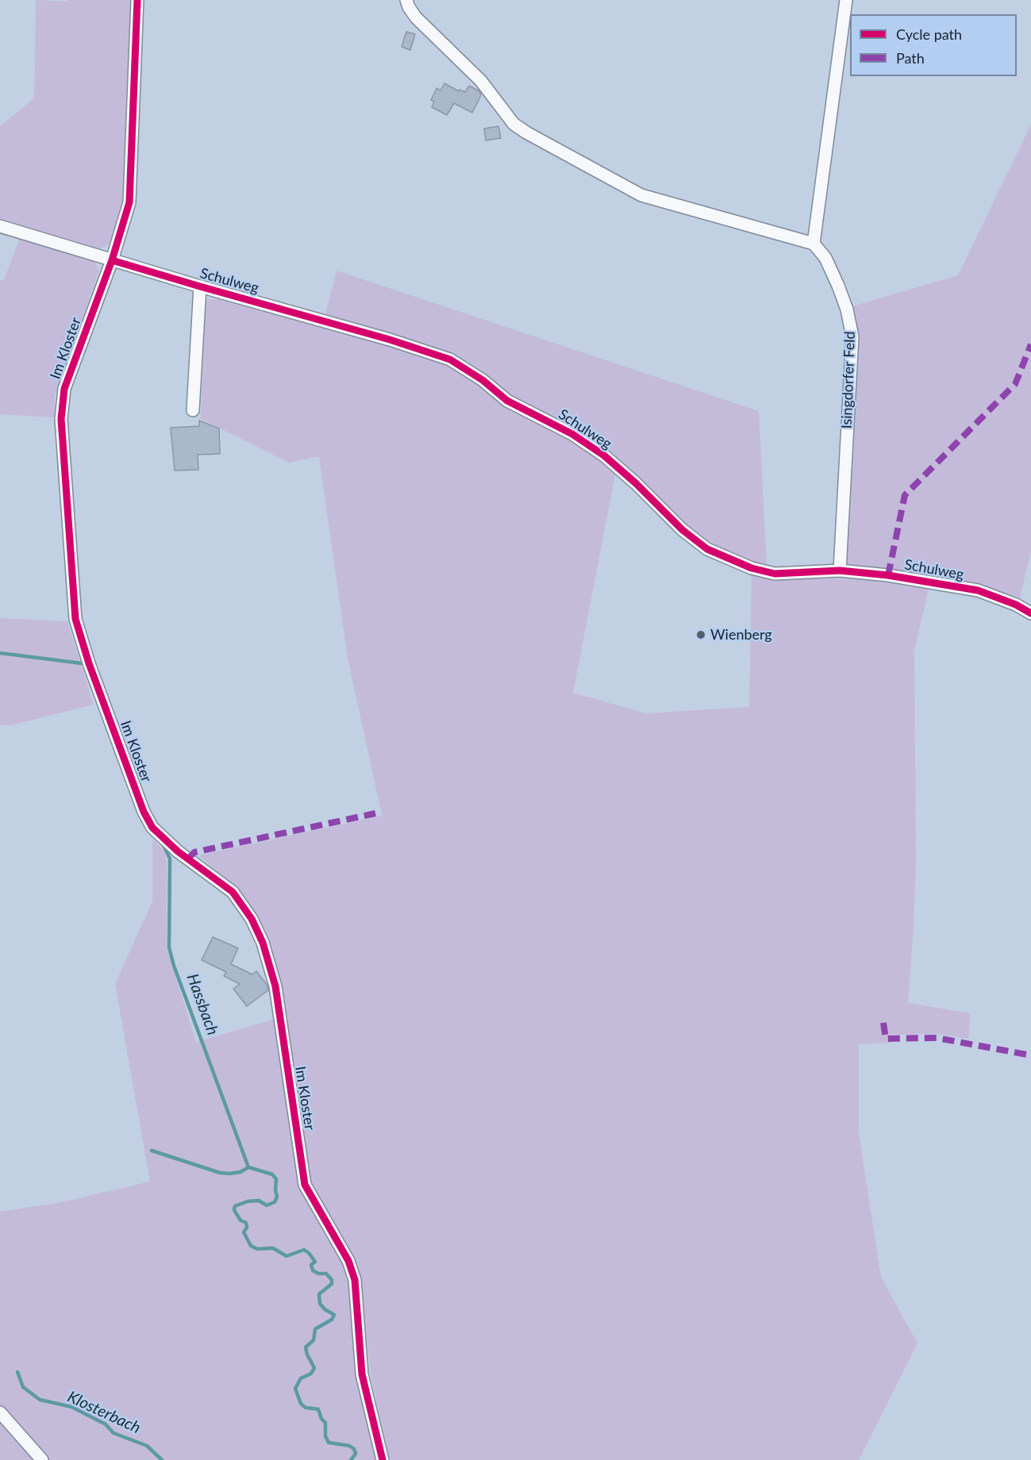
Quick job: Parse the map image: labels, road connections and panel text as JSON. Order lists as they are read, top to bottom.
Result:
{
  "streets": {
    "street": ["Schulweg", "Im Kloster", "Isingdorfer Feld"]
  },
  "crossings": [
    ["Schulweg", "Im Kloster"],
    ["Schulweg", "Isingdorfer Feld"]
  ],
  "water": ["Hassbach", "Klosterbach"],
  "places": ["Wienberg"],
  "legend": ["Cycle path", "Path"]
}
